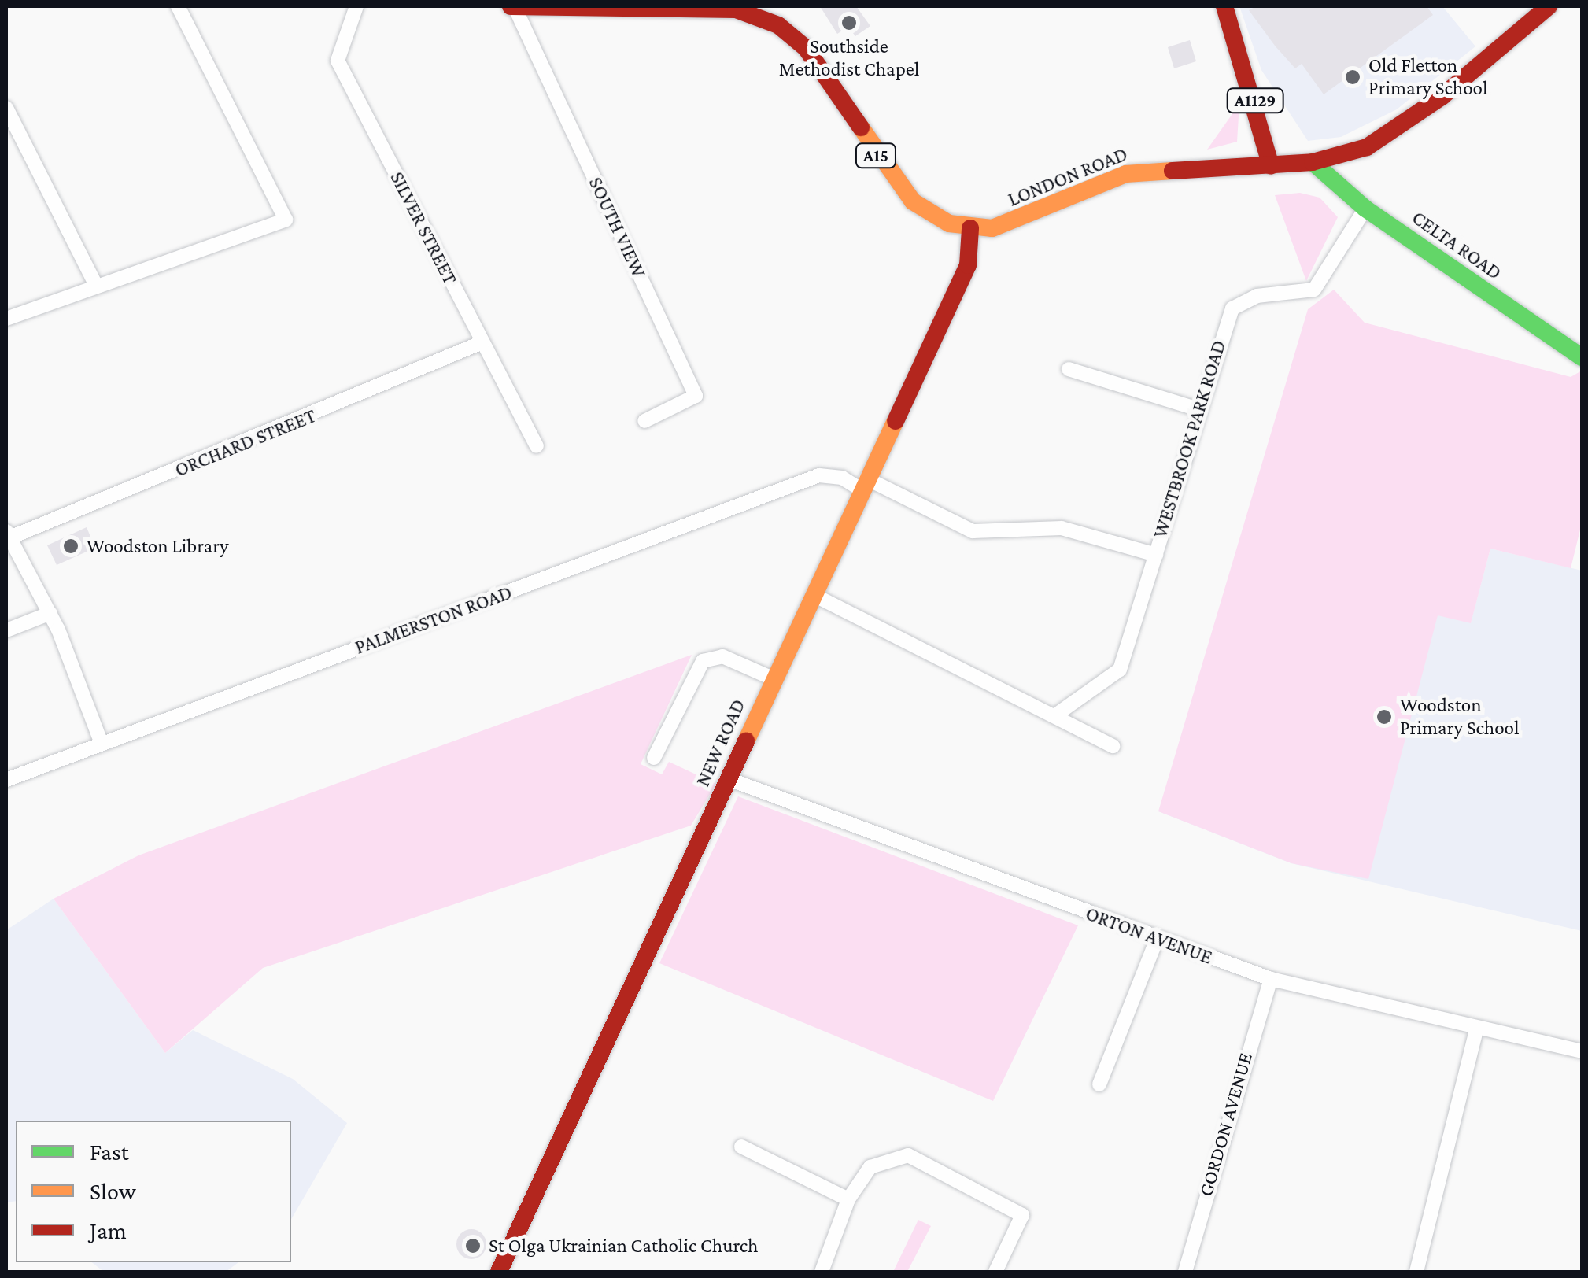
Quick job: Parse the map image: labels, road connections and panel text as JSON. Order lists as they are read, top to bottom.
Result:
{
  "streets": {
    "street": [
      "A1129",
      "A15",
      "LONDON ROAD",
      "SOUTH VIEW",
      "SILVER STREET",
      "CELTA ROAD",
      "WESTBROOK PARK ROAD",
      "ORCHARD STREET",
      "PALMERSTON ROAD",
      "NEW ROAD",
      "ORTON AVENUE",
      "GORDON AVENUE"
    ]
  },
  "crossings": [
    ["A1129", "LONDON ROAD"],
    ["A15", "LONDON ROAD"],
    ["A15", "SOUTH VIEW"],
    ["A15", "NEW ROAD"],
    ["LONDON ROAD", "CELTA ROAD"],
    ["LONDON ROAD", "NEW ROAD"],
    ["SILVER STREET", "ORCHARD STREET"],
    ["CELTA ROAD", "WESTBROOK PARK ROAD"],
    ["WESTBROOK PARK ROAD", "PALMERSTON ROAD"],
    ["PALMERSTON ROAD", "NEW ROAD"],
    ["NEW ROAD", "ORTON AVENUE"],
    ["ORTON AVENUE", "GORDON AVENUE"]
  ],
  "places": [
    "Southside Methodist Chapel",
    "Old Fletton Primary School",
    "Woodston Library",
    "Woodston Primary School",
    "St Olga Ukrainian Catholic Church"
  ],
  "legend": ["Fast", "Slow", "Jam"]
}
